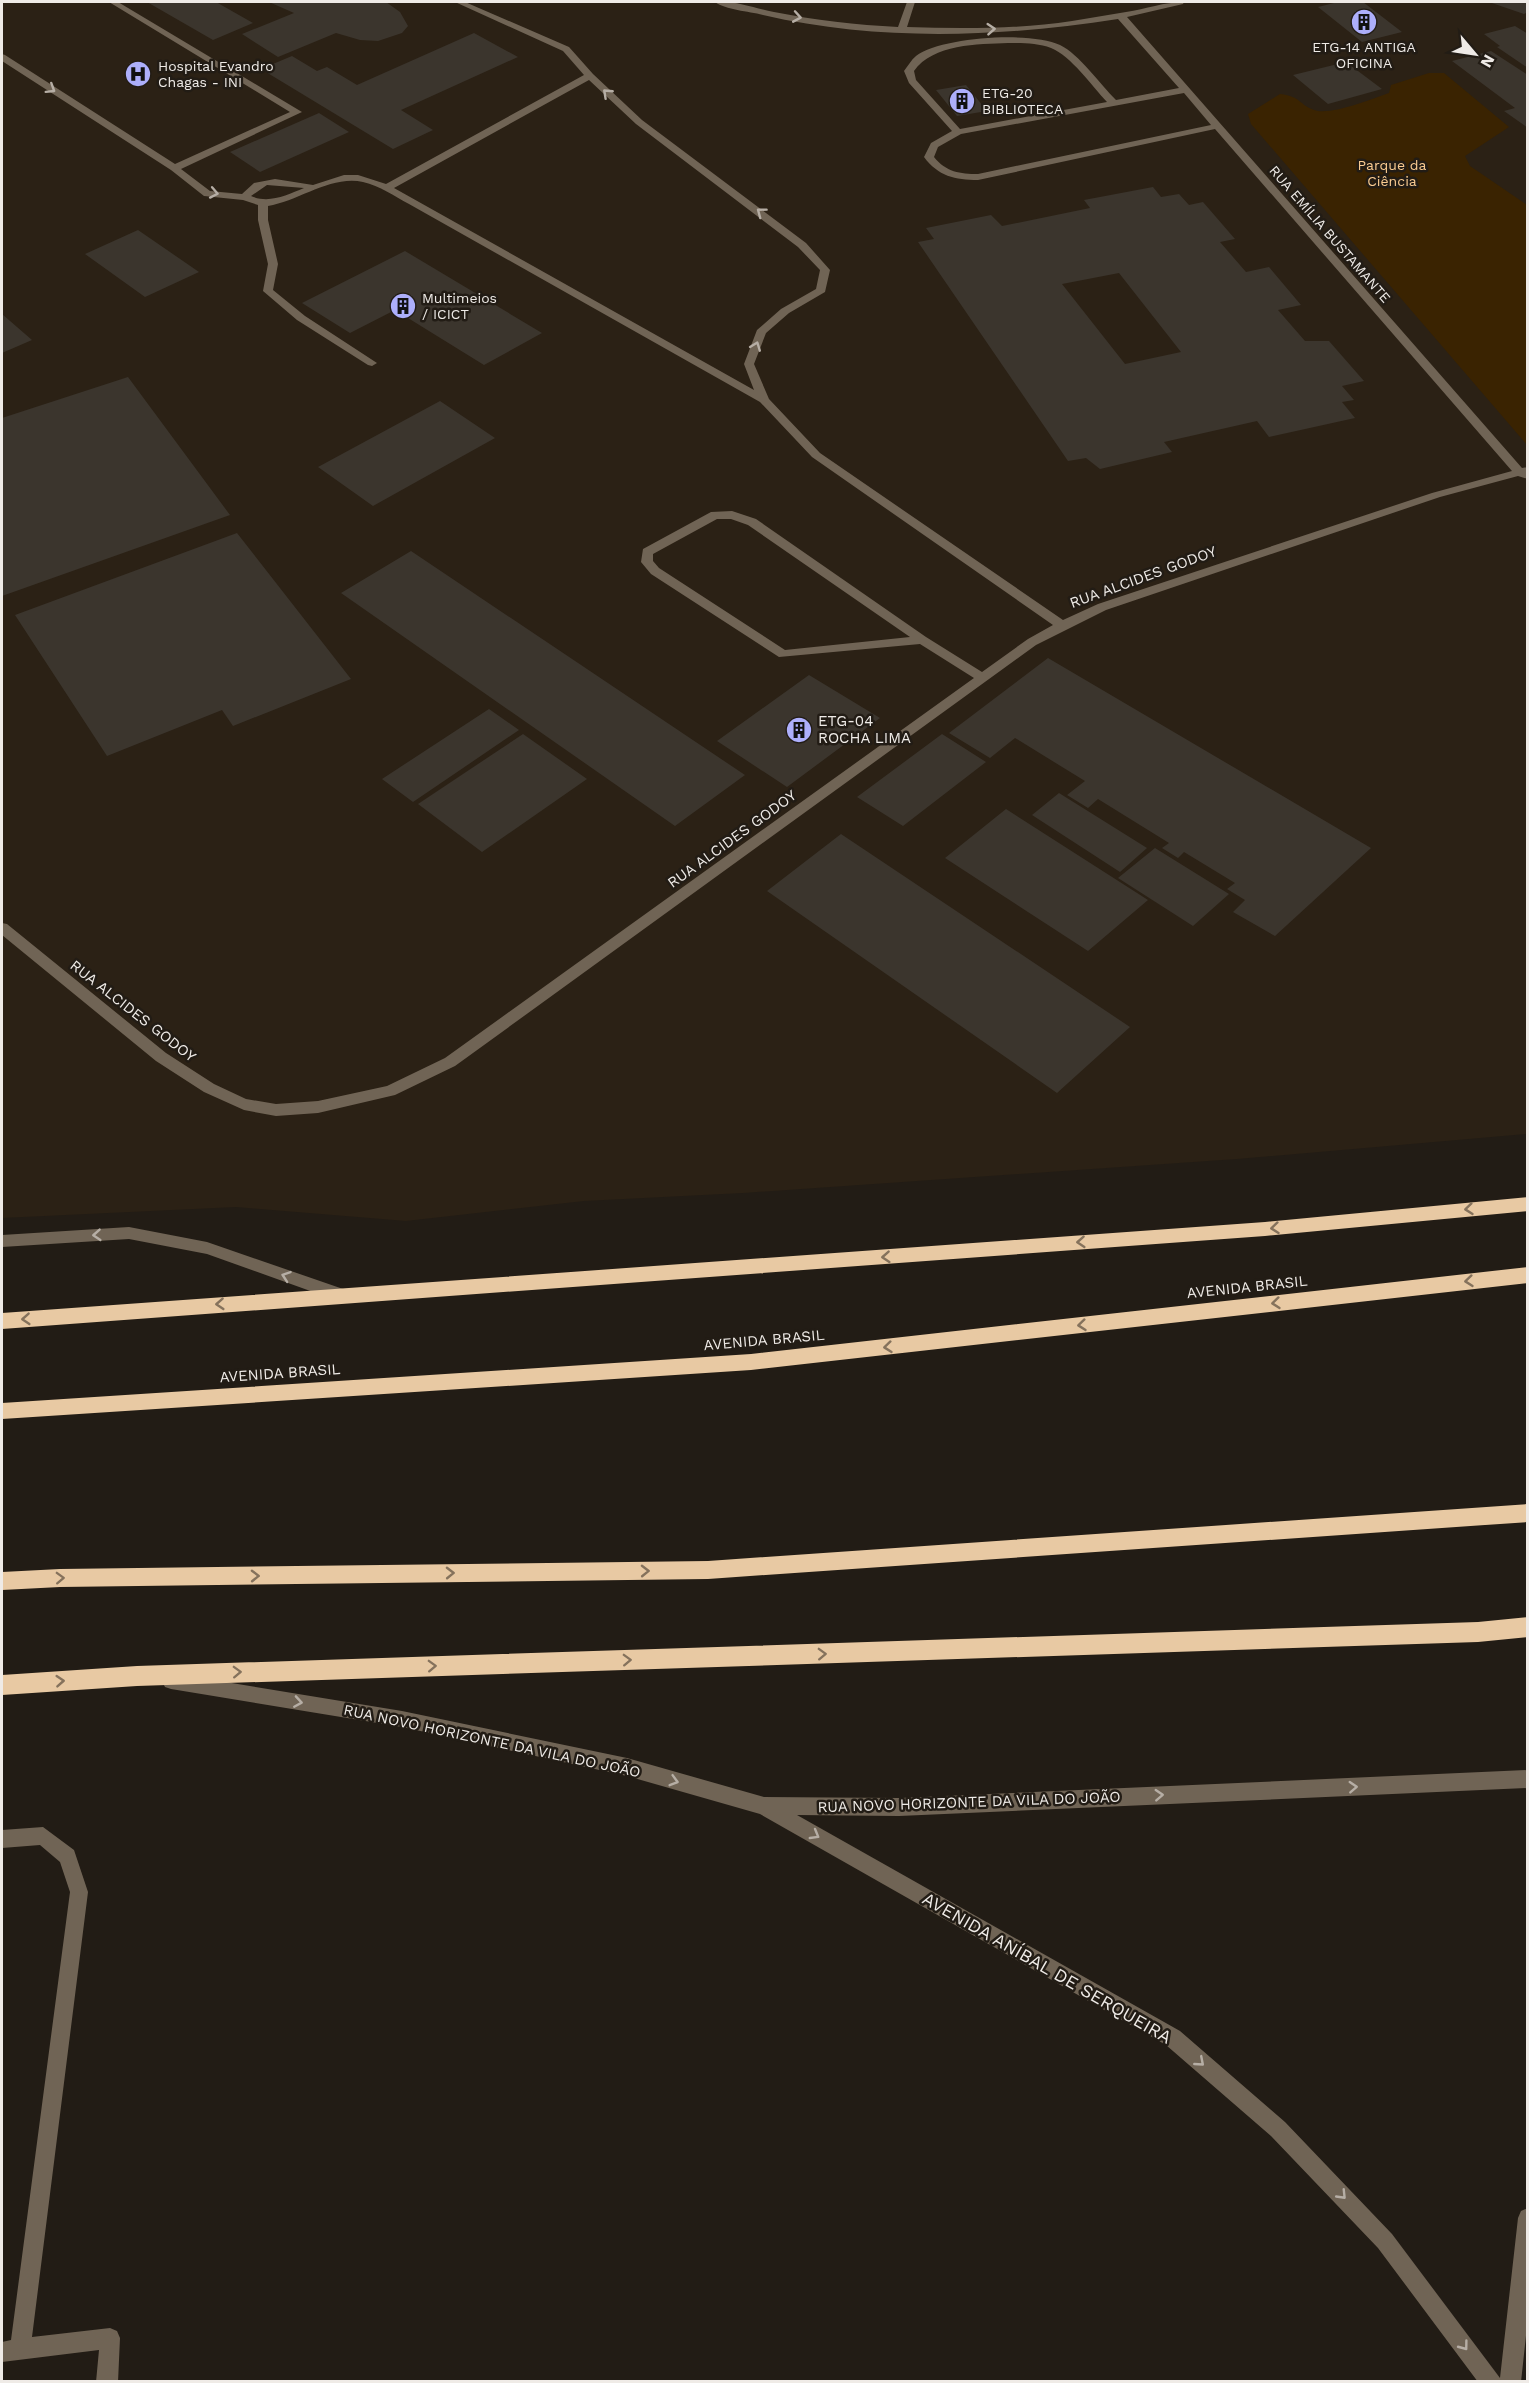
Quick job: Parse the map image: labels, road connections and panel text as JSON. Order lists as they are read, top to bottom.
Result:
{
  "streets": {
    "highway": ["AVENIDA BRASIL"],
    "street": [
      "RUA EMÍLIA BUSTAMANTE",
      "RUA ALCIDES GODOY",
      "RUA NOVO HORIZONTE DA VILA DO JOÃO",
      "AVENIDA ANÍBAL DE SERQUEIRA"
    ]
  },
  "crossings": [
    ["RUA EMÍLIA BUSTAMANTE", "RUA ALCIDES GODOY"],
    ["RUA NOVO HORIZONTE DA VILA DO JOÃO", "AVENIDA ANÍBAL DE SERQUEIRA"]
  ],
  "one_way": ["RUA NOVO HORIZONTE DA VILA DO JOÃO", "AVENIDA ANÍBAL DE SERQUEIRA"],
  "parks": ["Parque da Ciência"],
  "places": {
    "building": [
      "ETG-14 ANTIGA OFICINA",
      "ETG-20 BIBLIOTECA",
      "Multimeios / ICICT",
      "ETG-04 ROCHA LIMA"
    ],
    "hospital": ["Hospital Evandro Chagas - INI"]
  },
  "north": "bottom right"
}
